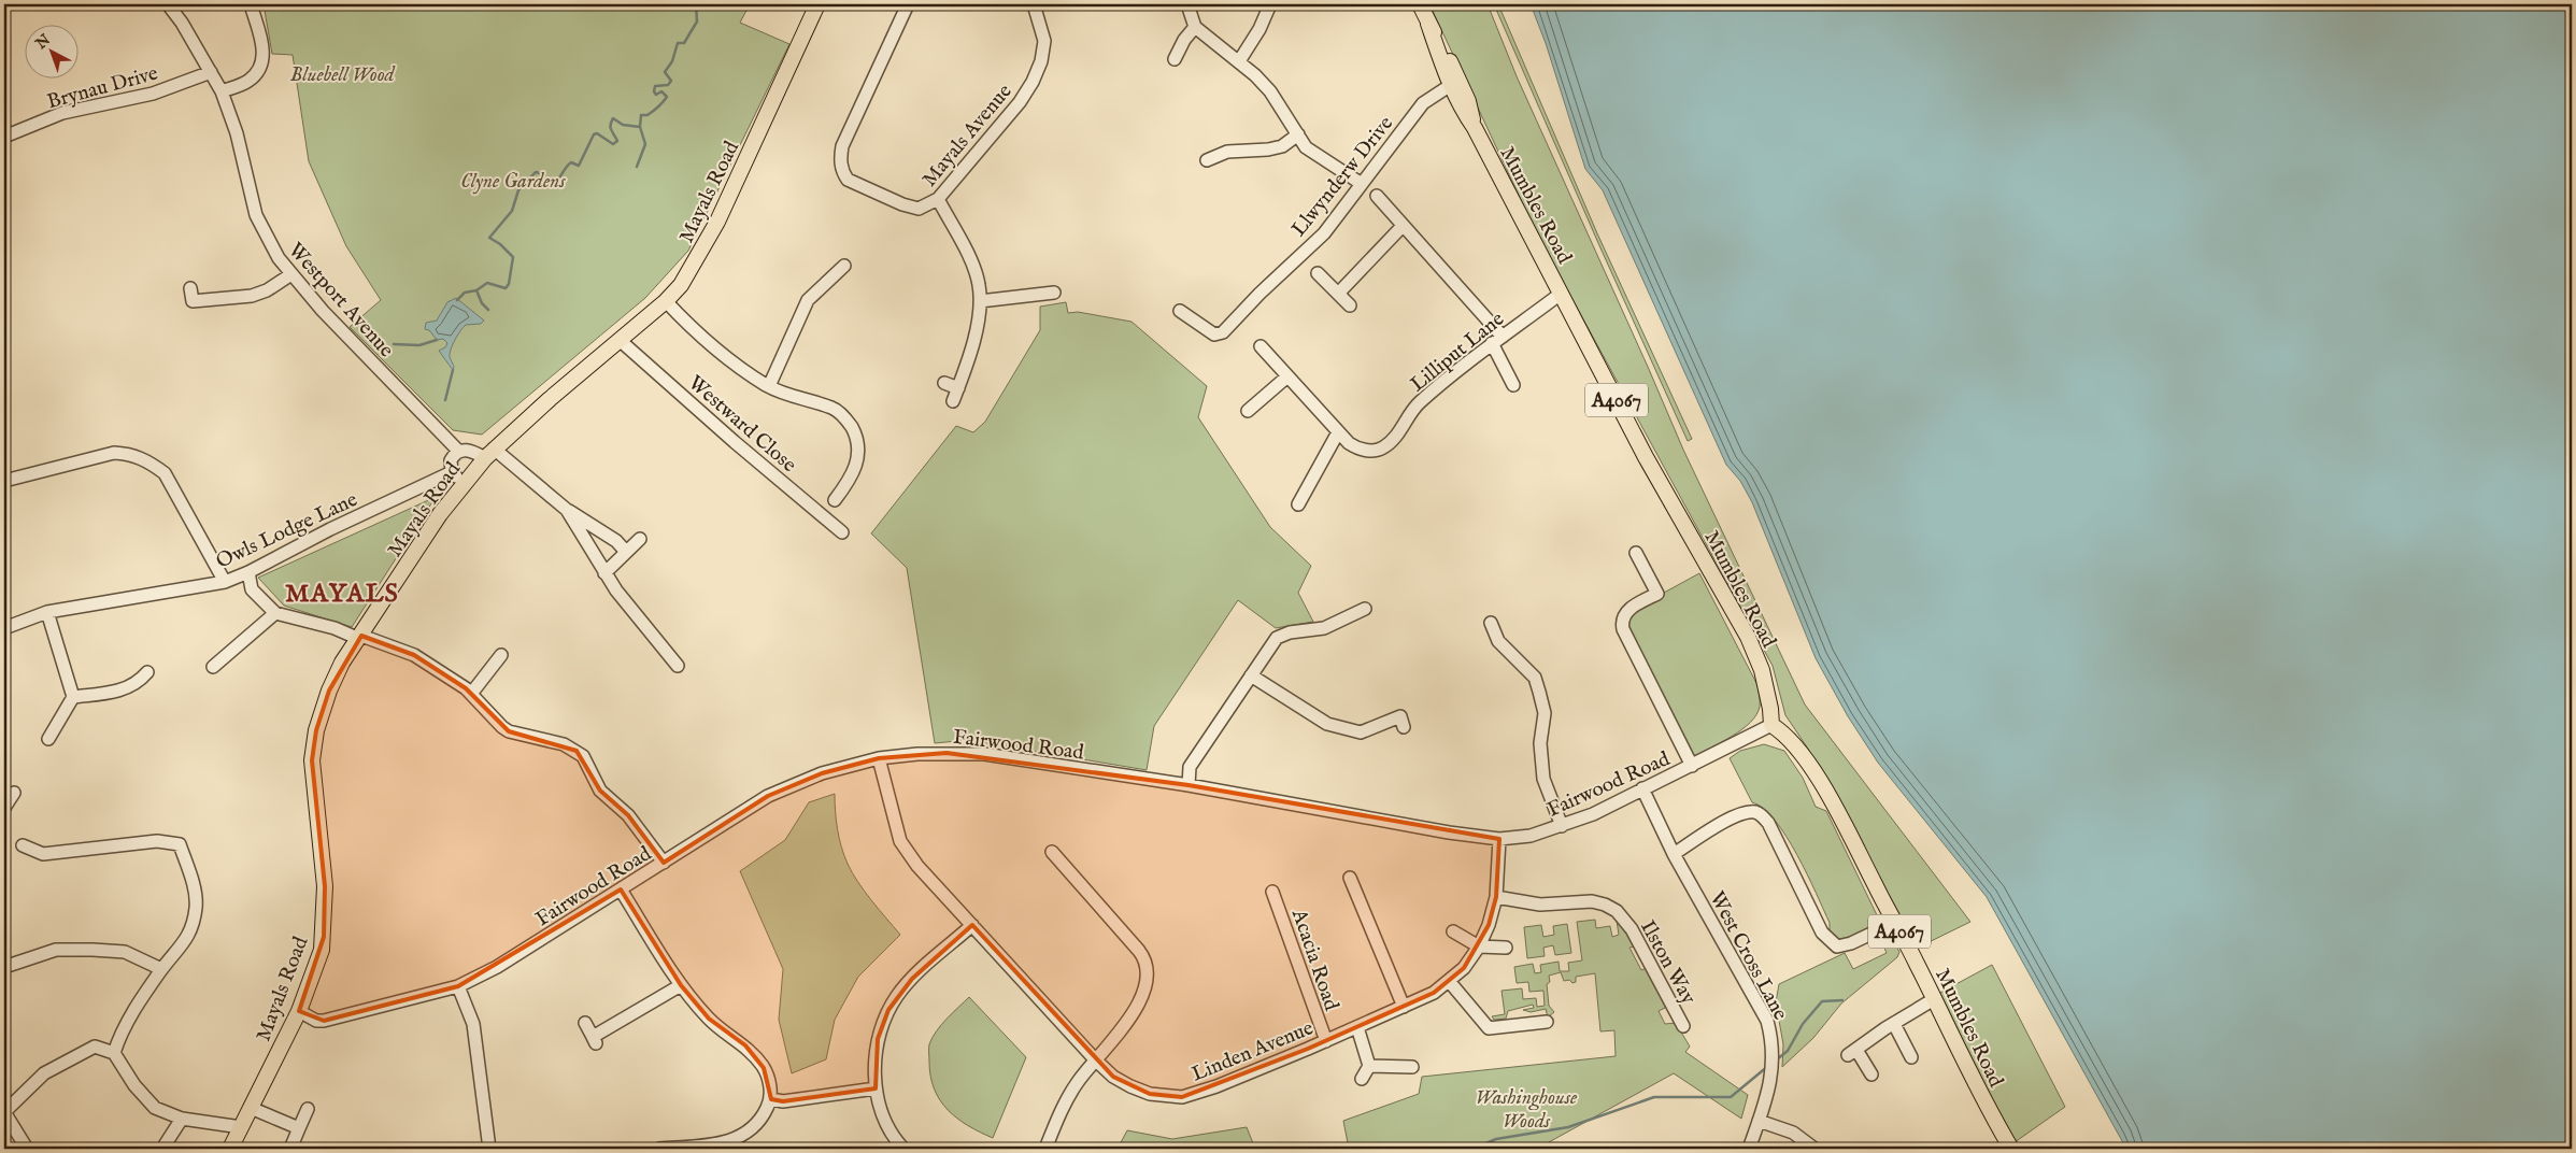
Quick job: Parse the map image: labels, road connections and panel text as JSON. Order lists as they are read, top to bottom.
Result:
{
  "streets": {
    "main road": ["Mayals Road", "Mumbles Road", "A4067"],
    "street": [
      "Brynau Drive",
      "Mayals Avenue",
      "Llwynderw Drive",
      "Westport Avenue",
      "Lilliput Lane",
      "Westward Close",
      "Owls Lodge Lane",
      "Fairwood Road",
      "West Cross Lane",
      "Acacia Road",
      "Ilston Way",
      "Linden Avenue"
    ]
  },
  "crossings": [
    ["Brynau Drive", "Westport Avenue"],
    ["Llwynderw Drive", "Mumbles Road"],
    ["Mayals Road", "Westward Close"],
    ["Mayals Road", "Fairwood Road"],
    ["Mumbles Road", "Lilliput Lane"],
    ["Mumbles Road", "Fairwood Road"],
    ["Fairwood Road", "West Cross Lane"],
    ["Fairwood Road", "Linden Avenue"],
    ["Acacia Road", "Linden Avenue"],
    ["Ilston Way", "Linden Avenue"]
  ],
  "districts": ["MAYALS"],
  "parks": ["Bluebell Wood", "Clyne Gardens", "Washinghouse Woods"],
  "north": "top left"
}
